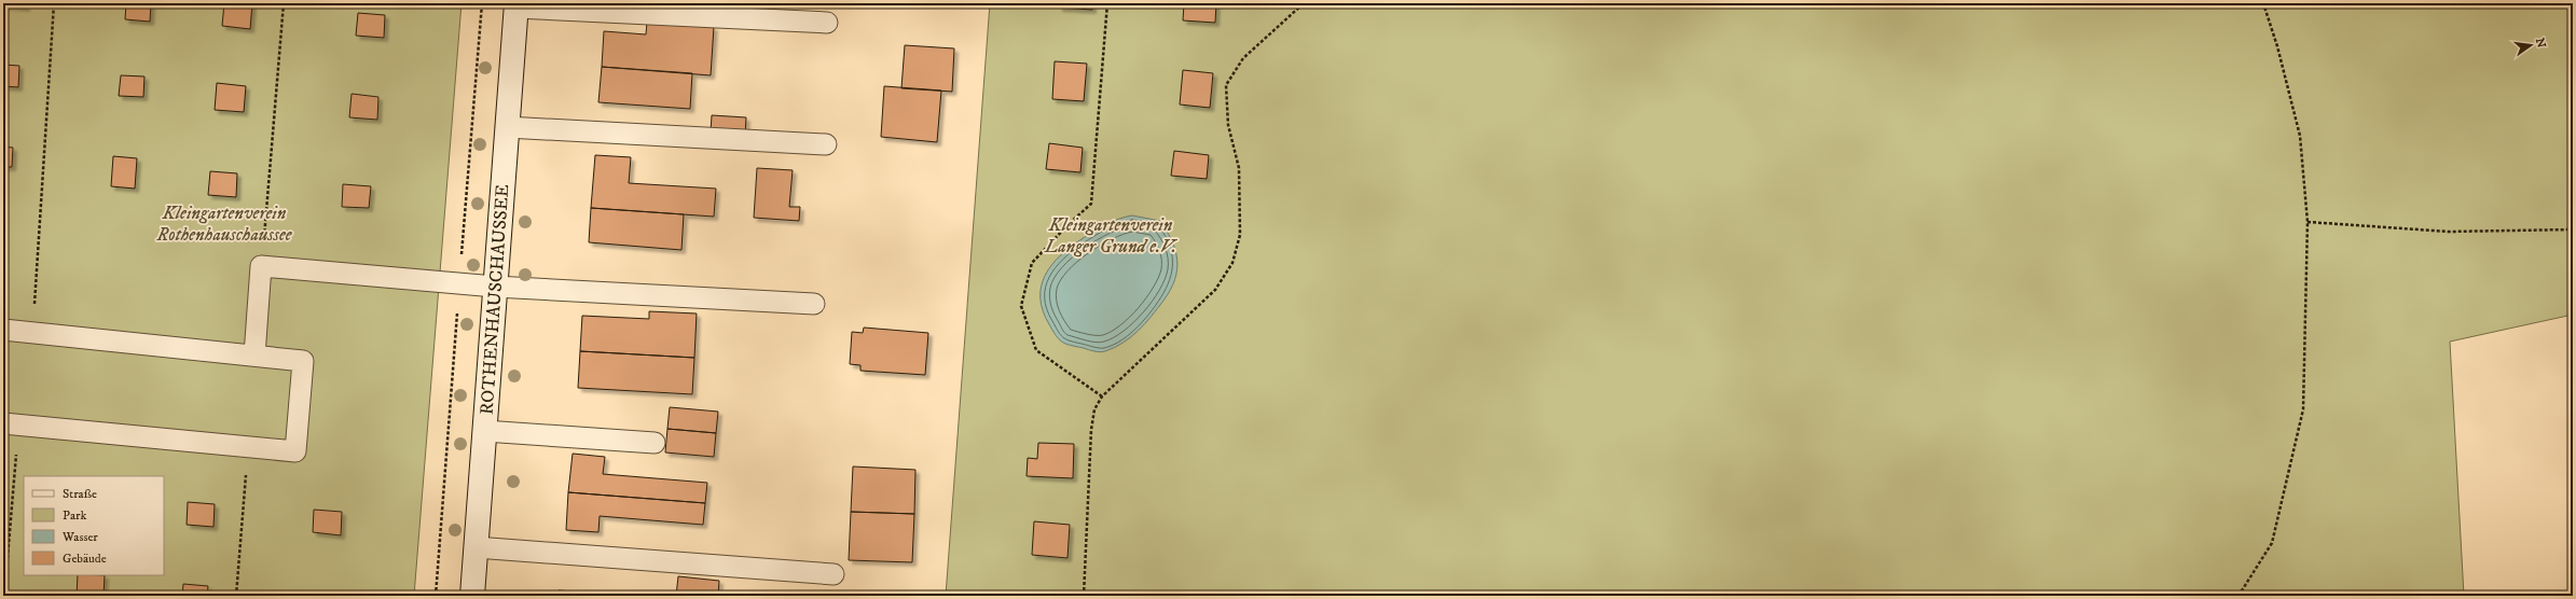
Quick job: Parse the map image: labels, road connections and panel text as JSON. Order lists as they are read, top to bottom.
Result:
{
  "streets": {
    "main road": ["ROTHENHAUSCHAUSSEE"]
  },
  "parks": ["Kleingartenverein Rothenhauschaussee", "Kleingartenverein Langer Grund e.V."],
  "legend": [
    "Straße",
    "Park",
    "Wasser",
    "Gebäude"
  ],
  "north": "right"
}
